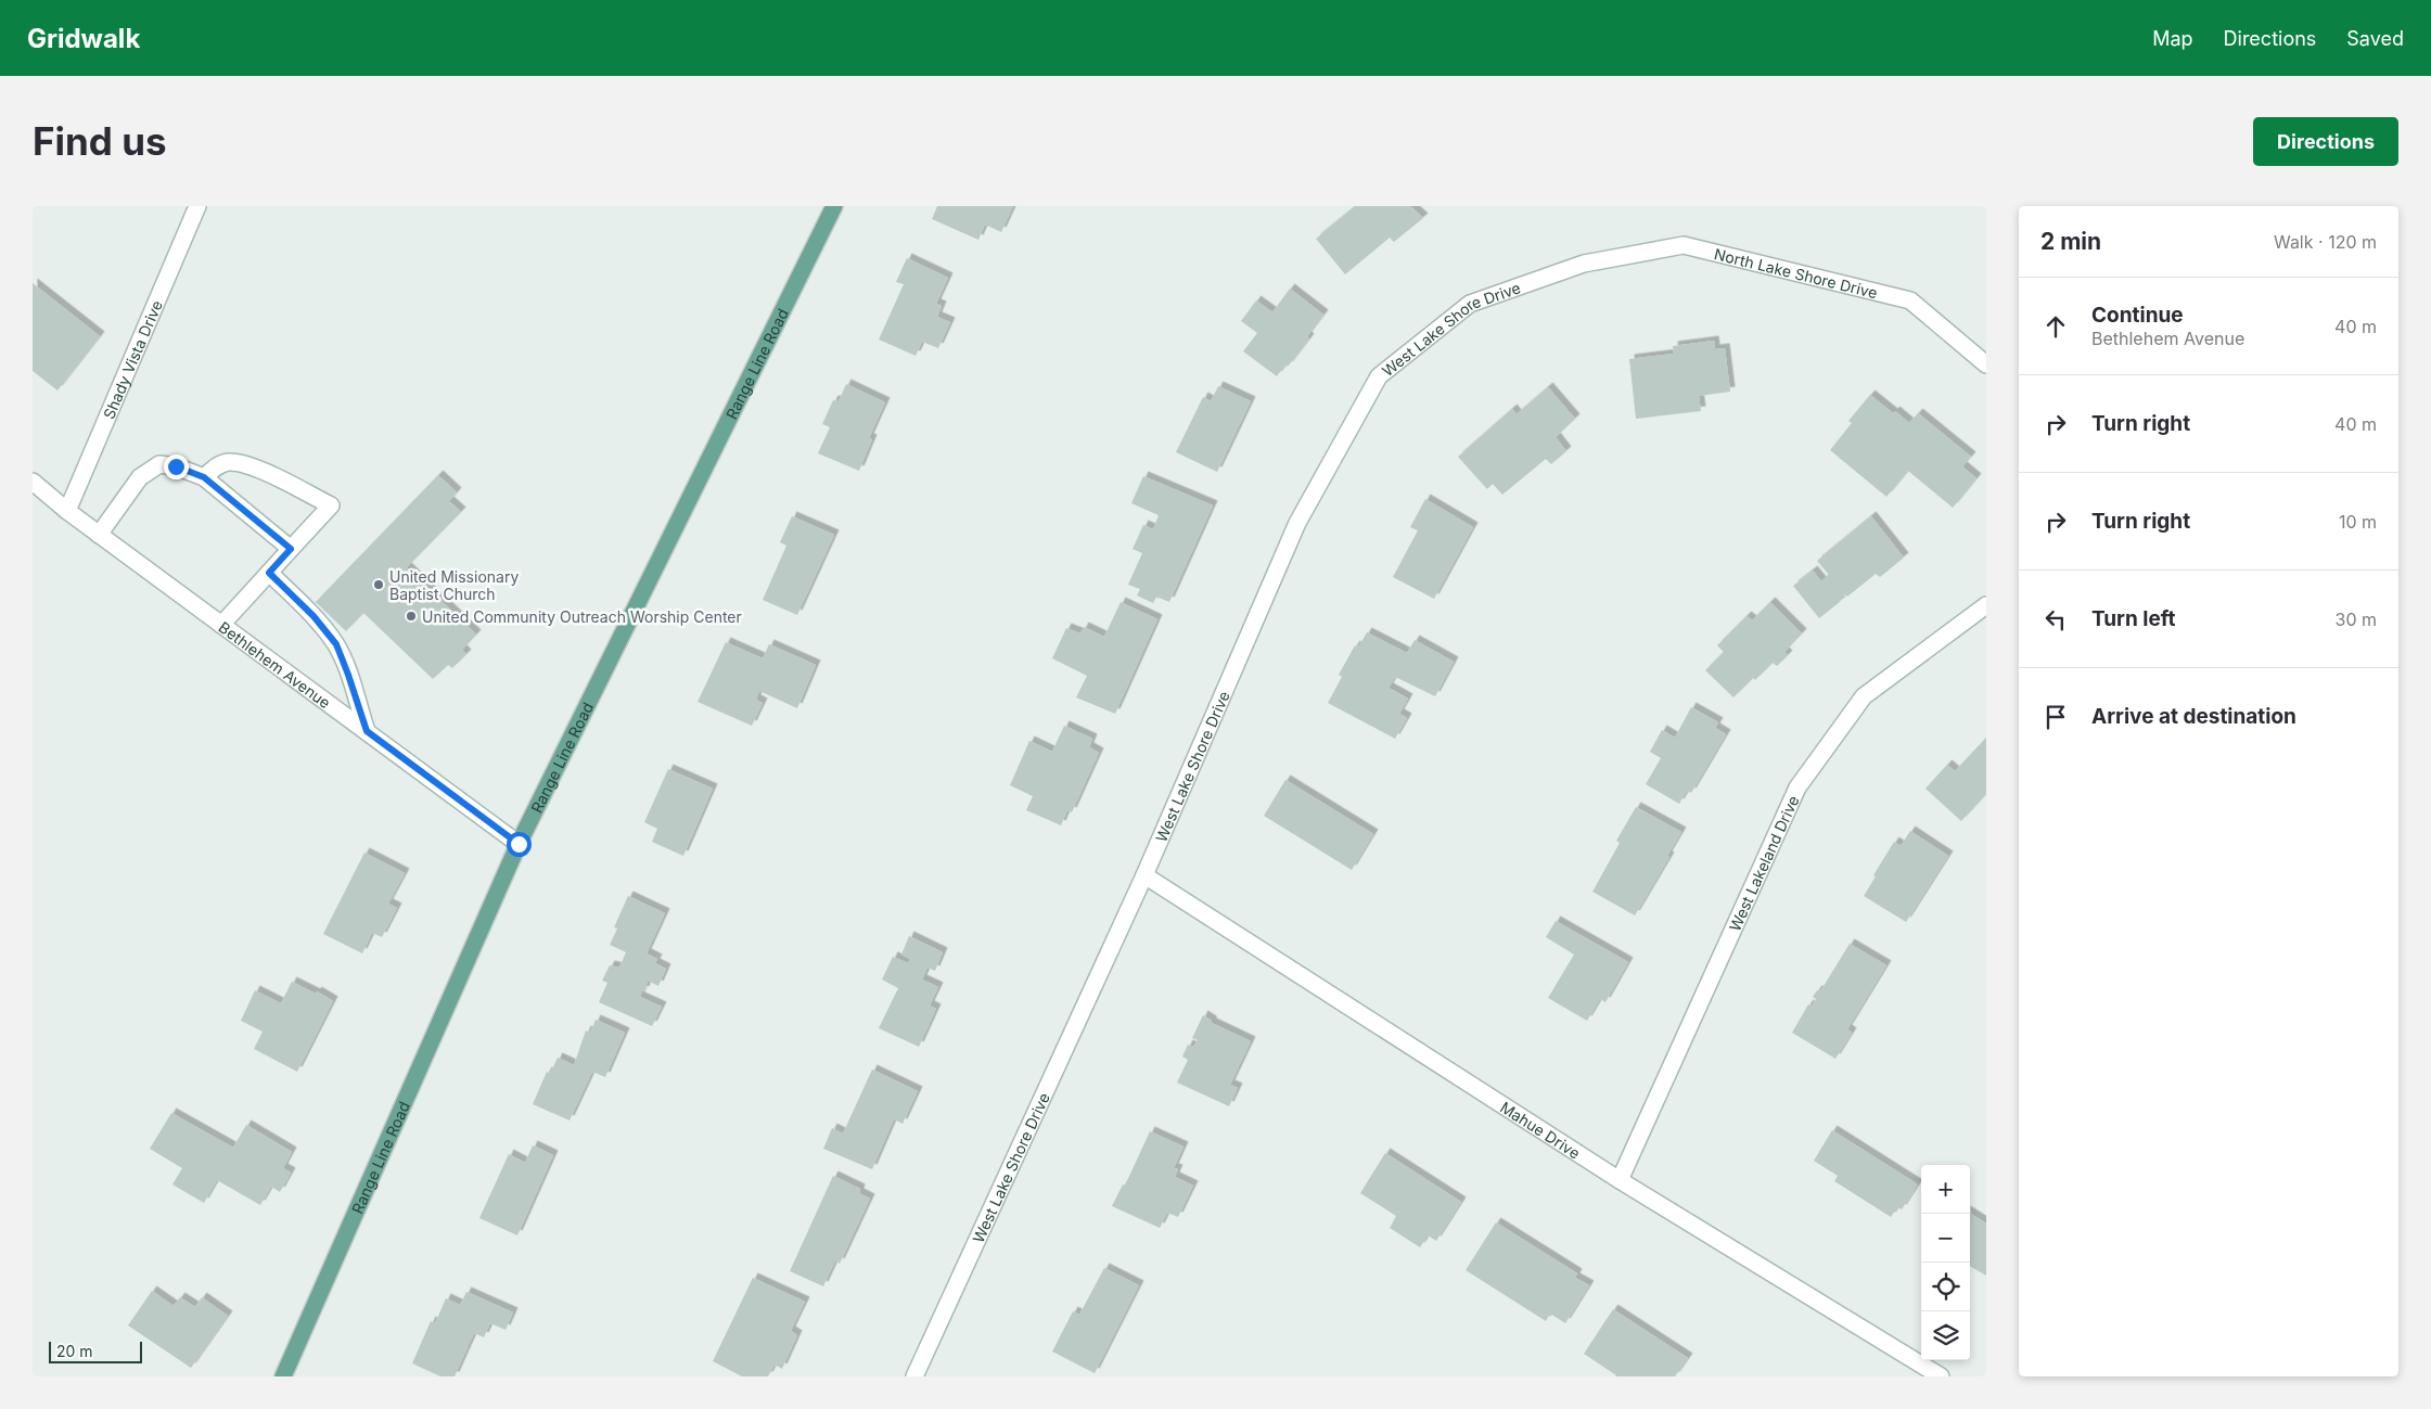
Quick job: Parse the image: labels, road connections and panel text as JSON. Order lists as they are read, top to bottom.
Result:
{
  "streets": {
    "main road": ["Range Line Road"],
    "street": [
      "North Lake Shore Drive",
      "West Lake Shore Drive",
      "Shady Vista Drive",
      "Bethlehem Avenue",
      "West Lakeland Drive",
      "Mahue Drive"
    ]
  },
  "crossings": [
    ["North Lake Shore Drive", "West Lake Shore Drive"],
    ["West Lake Shore Drive", "Mahue Drive"],
    ["Shady Vista Drive", "Bethlehem Avenue"],
    ["Range Line Road", "Bethlehem Avenue"],
    ["West Lakeland Drive", "Mahue Drive"]
  ],
  "places": ["United Missionary Baptist Church", "United Community Outreach Worship Center"],
  "scale_bar": "20 m",
  "page": {
    "header": "Gridwalk",
    "nav": ["Map", "Directions", "Saved"],
    "buttons": "Directions",
    "title": "Find us",
    "heading": ["2 min", "Walk · 120 m"],
    "list": [
      ["Continue", "Bethlehem Avenue", "40 m"],
      ["Turn right", "40 m"],
      ["Turn right", "10 m"],
      ["Turn left", "30 m"],
      "Arrive at destination"
    ],
    "map_buttons": ["+", "−"],
    "scale": "20 m"
  }
}
